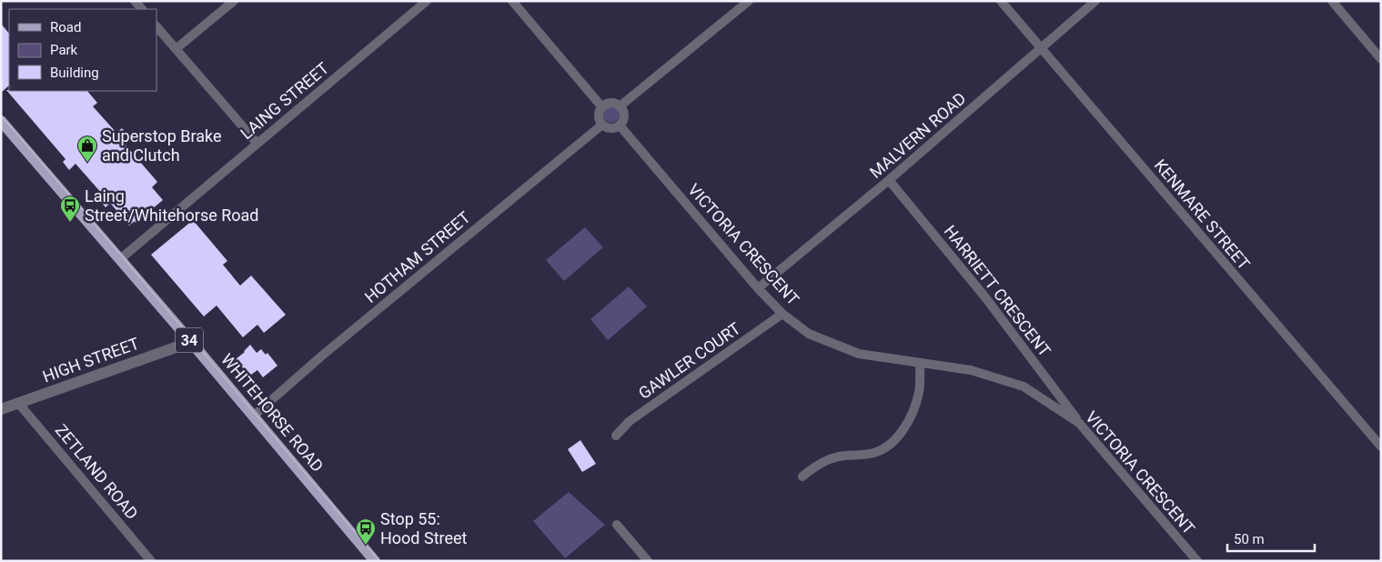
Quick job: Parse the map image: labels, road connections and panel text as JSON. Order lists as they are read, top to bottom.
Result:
{
  "streets": {
    "main road": ["34", "WHITEHORSE ROAD"],
    "street": [
      "LAING STREET",
      "MALVERN ROAD",
      "KENMARE STREET",
      "VICTORIA CRESCENT",
      "HOTHAM STREET",
      "HARRIETT CRESCENT",
      "HIGH STREET",
      "GAWLER COURT",
      "ZETLAND ROAD"
    ]
  },
  "crossings": [
    ["LAING STREET", "WHITEHORSE ROAD"],
    ["MALVERN ROAD", "KENMARE STREET"],
    ["MALVERN ROAD", "VICTORIA CRESCENT"],
    ["MALVERN ROAD", "HARRIETT CRESCENT"],
    ["VICTORIA CRESCENT", "HOTHAM STREET"],
    ["VICTORIA CRESCENT", "HARRIETT CRESCENT"],
    ["VICTORIA CRESCENT", "GAWLER COURT"],
    ["HOTHAM STREET", "WHITEHORSE ROAD"],
    ["HIGH STREET", "WHITEHORSE ROAD"],
    ["HIGH STREET", "ZETLAND ROAD"]
  ],
  "places": {
    "shop": ["Superstop Brake and Clutch"],
    "bus stop": ["Laing Street/Whitehorse Road", "Stop 55: Hood Street"]
  },
  "legend": ["Road", "Park", "Building"],
  "scale_bar": "50 m"
}
